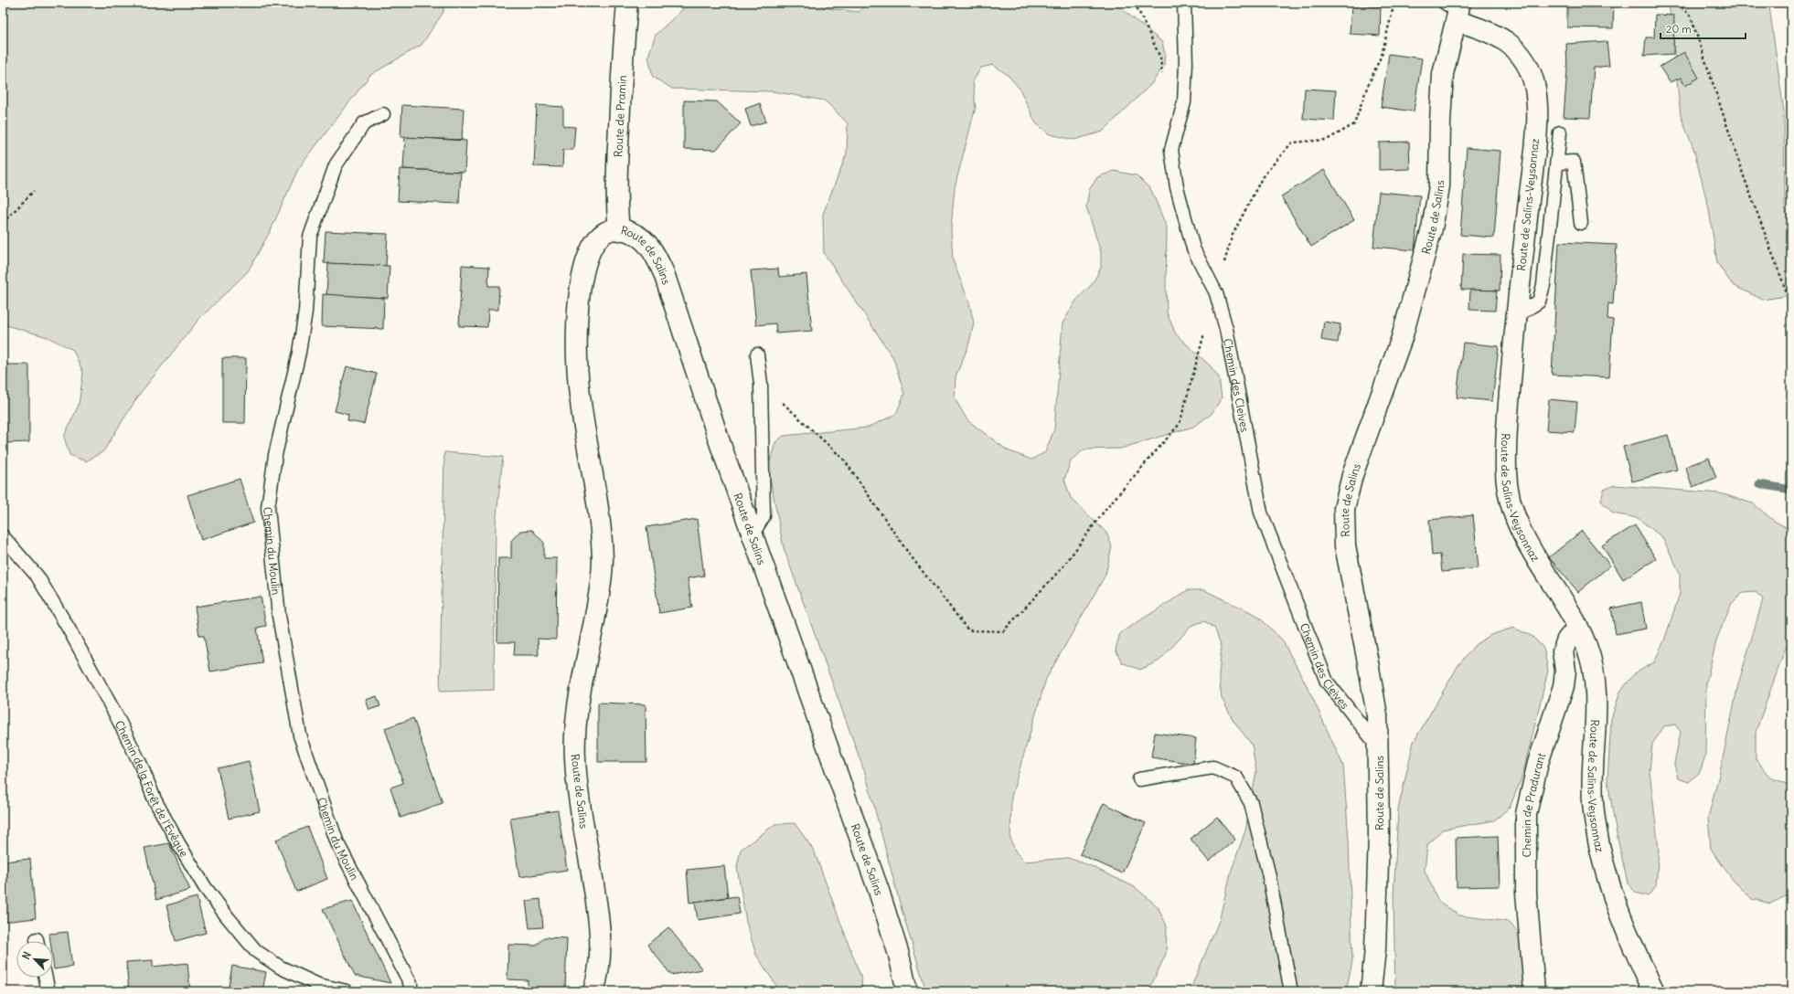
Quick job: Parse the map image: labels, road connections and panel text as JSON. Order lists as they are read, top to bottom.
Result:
{
  "streets": {
    "street": [
      "Route de Pramin",
      "Route de Salins-Veysonnaz",
      "Route de Salins",
      "Chemin de Pradurant"
    ],
    "lane": ["Chemin des Cleives", "Chemin du Moulin", "Chemin de la Forêt de l'Evêque"]
  },
  "crossings": [
    ["Route de Pramin", "Route de Salins"],
    ["Route de Salins-Veysonnaz", "Route de Salins"],
    ["Route de Salins-Veysonnaz", "Chemin de Pradurant"],
    ["Route de Salins", "Chemin des Cleives"]
  ],
  "scale_bar": "20 m",
  "north": "top left"
}
